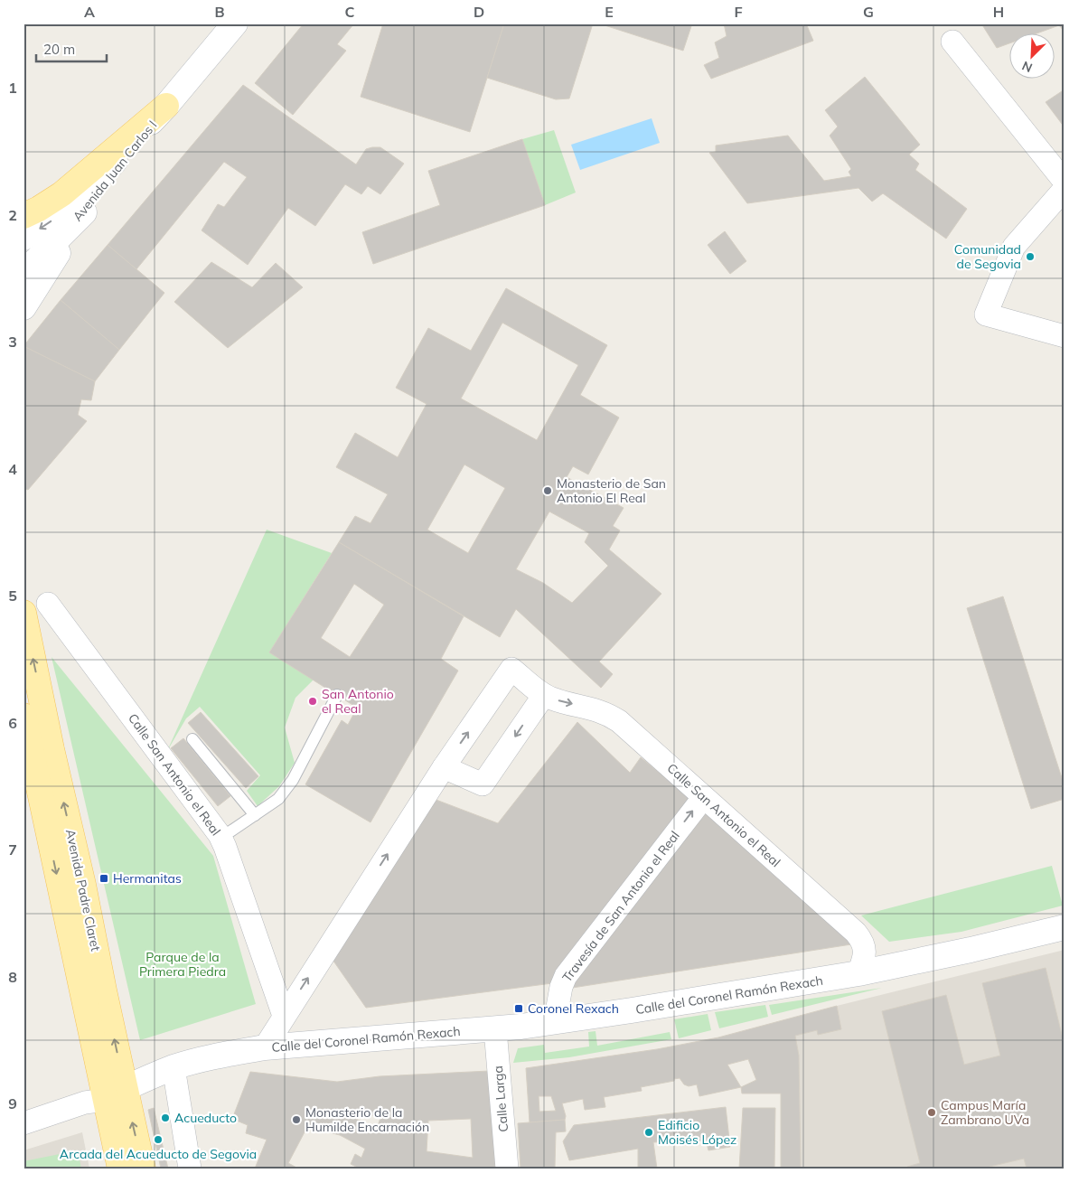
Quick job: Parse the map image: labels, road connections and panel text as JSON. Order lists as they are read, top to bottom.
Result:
{
  "streets": {
    "main road": ["Avenida Juan Carlos I", "Avenida Padre Claret", "Calle del Coronel Ramón Rexach"],
    "street": ["Calle San Antonio el Real", "Travesía de San Antonio el Real", "Calle Larga"]
  },
  "crossings": [
    ["Calle San Antonio el Real", "Travesía de San Antonio el Real"],
    ["Calle San Antonio el Real", "Calle del Coronel Ramón Rexach"],
    ["Avenida Padre Claret", "Calle del Coronel Ramón Rexach"],
    ["Travesía de San Antonio el Real", "Calle del Coronel Ramón Rexach"],
    ["Calle del Coronel Ramón Rexach", "Calle Larga"]
  ],
  "one_way": ["Travesía de San Antonio el Real"],
  "parks": ["Parque de la Primera Piedra"],
  "places": {
    "other": [
      "Comunidad de Segovia",
      "Monasterio de San Antonio El Real",
      "San Antonio el Real",
      "Campus María Zambrano UVa",
      "Acueducto",
      "Monasterio de la Humilde Encarnación",
      "Edificio Moisés López",
      "Arcada del Acueducto de Segovia"
    ],
    "transit": ["Hermanitas", "Coronel Rexach"]
  },
  "scale_bar": "20 m",
  "north": "bottom left",
  "grid": {
    "columns": [
      "A",
      "B",
      "C",
      "D",
      "E",
      "F",
      "G",
      "H"
    ],
    "rows": [
      "1",
      "2",
      "3",
      "4",
      "5",
      "6",
      "7",
      "8",
      "9"
    ]
  }
}
